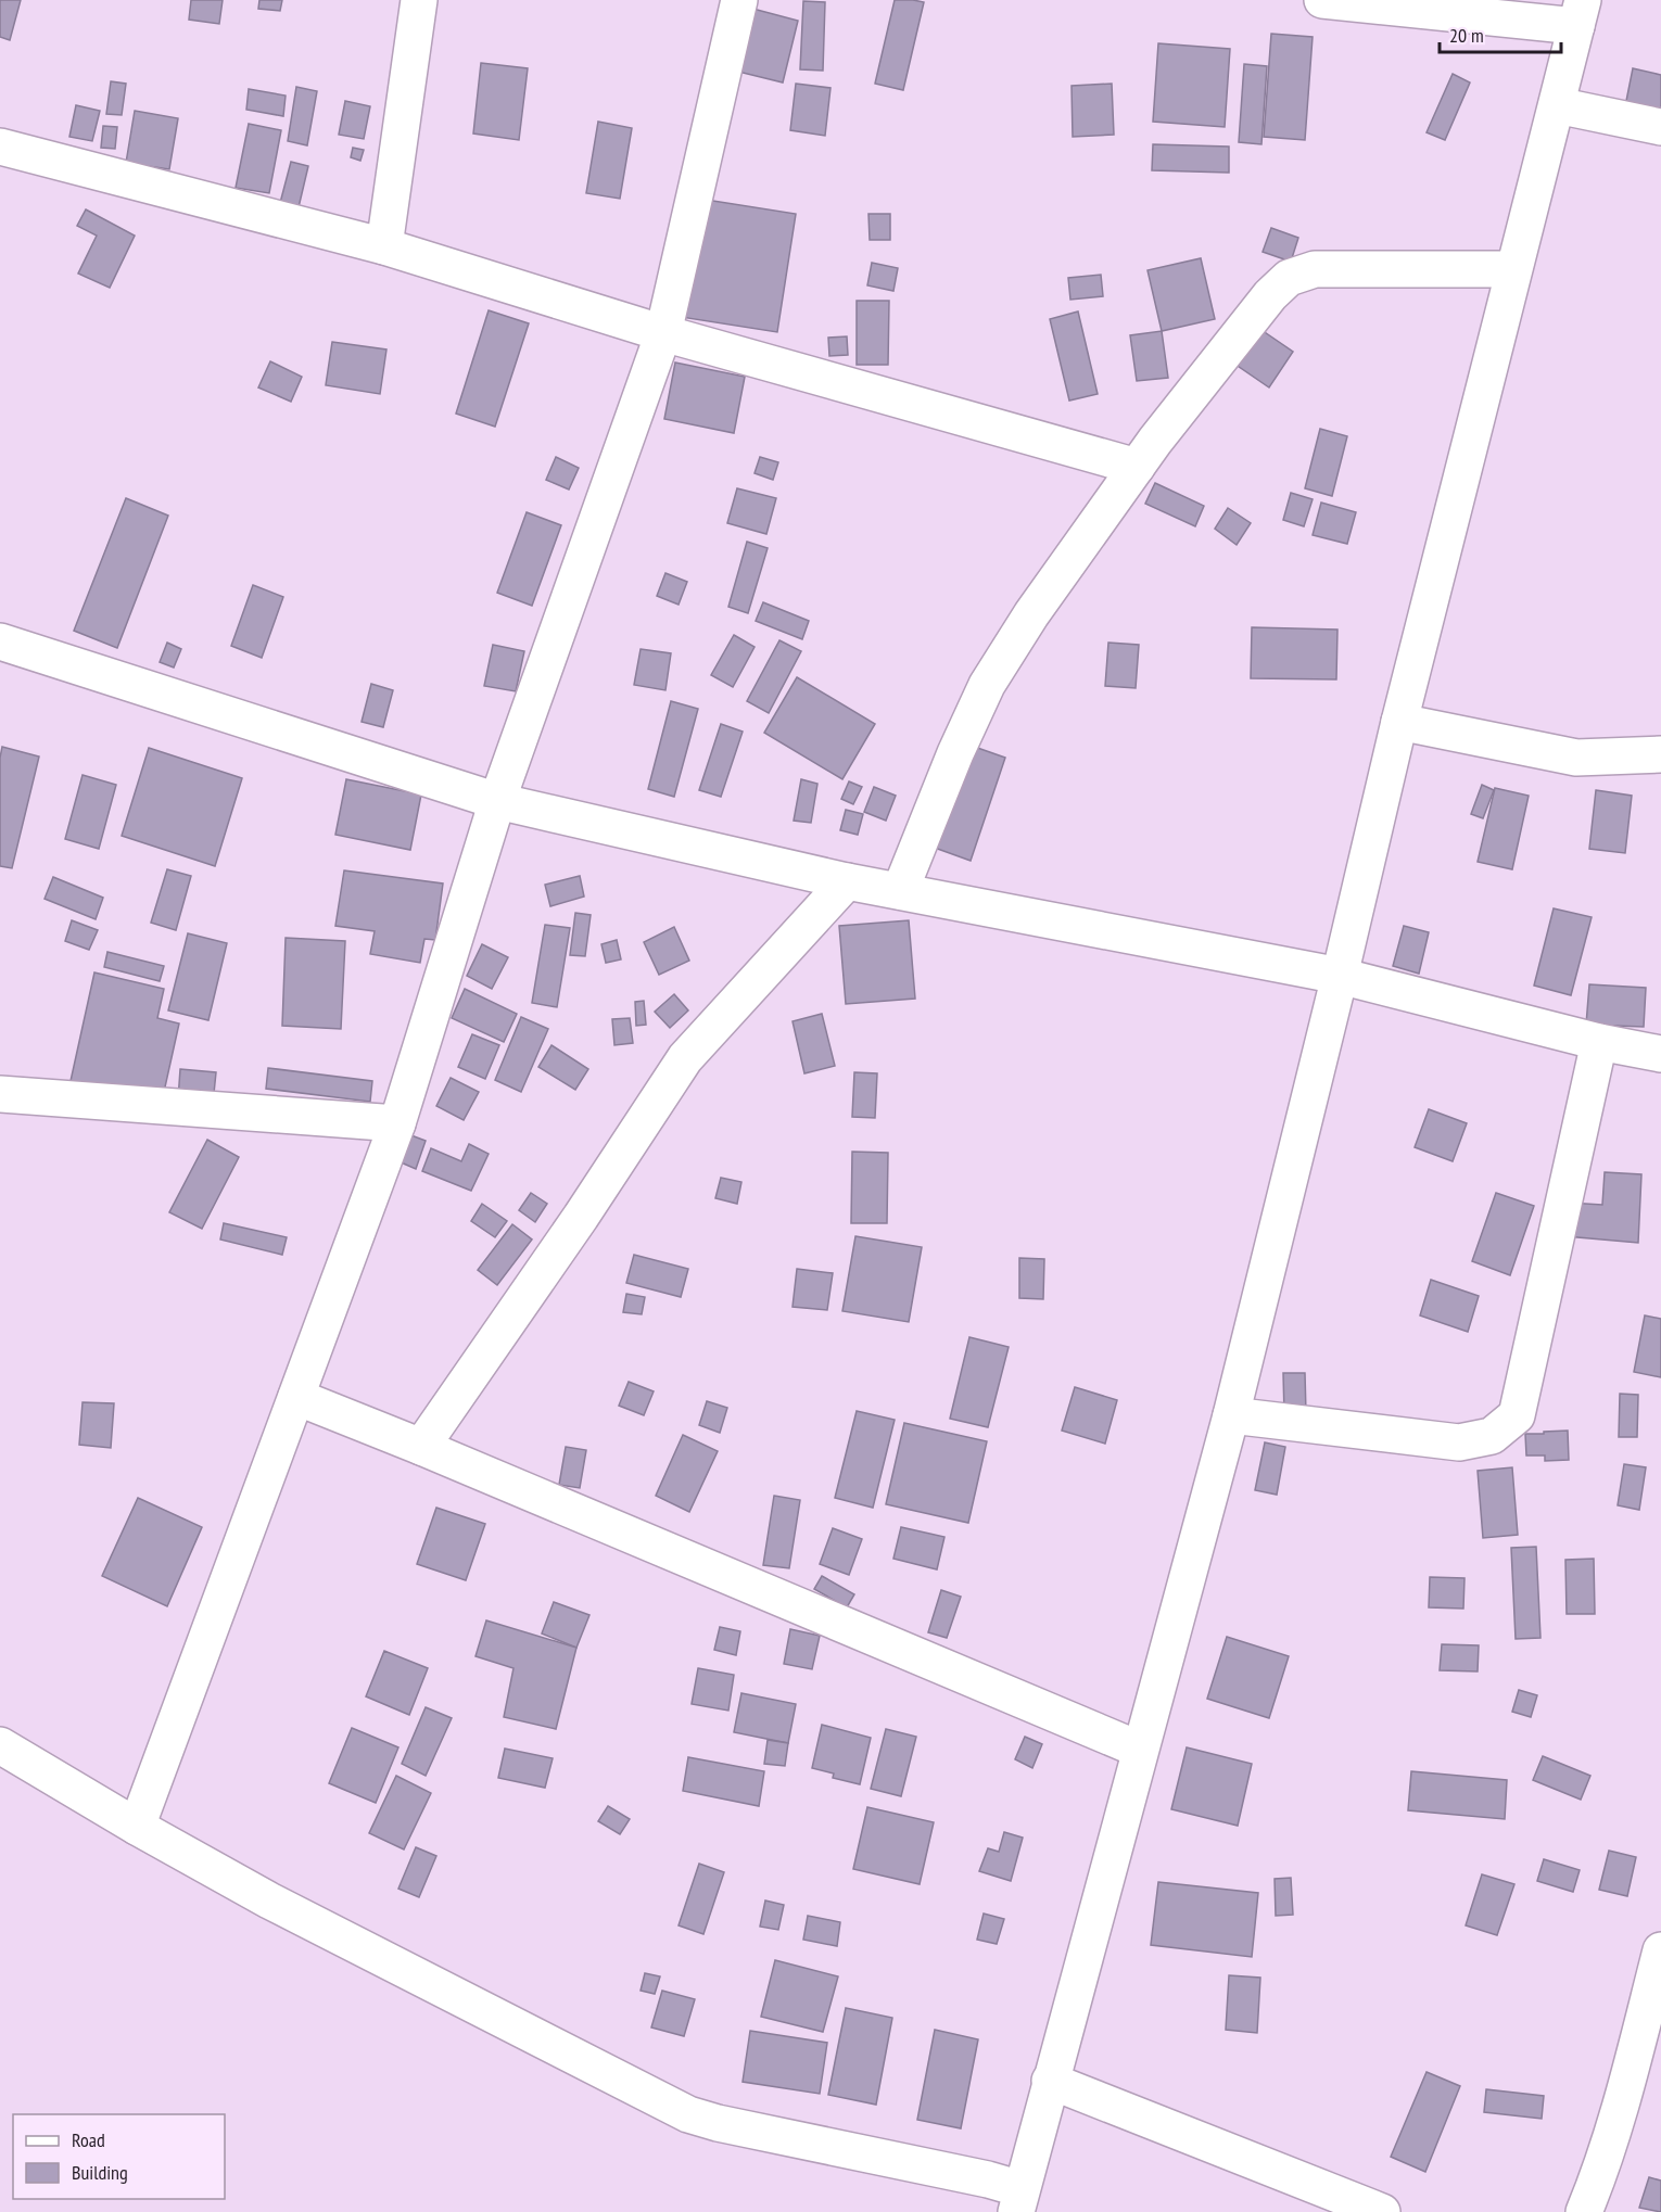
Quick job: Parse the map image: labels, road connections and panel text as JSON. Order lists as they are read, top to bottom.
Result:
{
  "legend": ["Road", "Building"],
  "scale_bar": "20 m"
}
